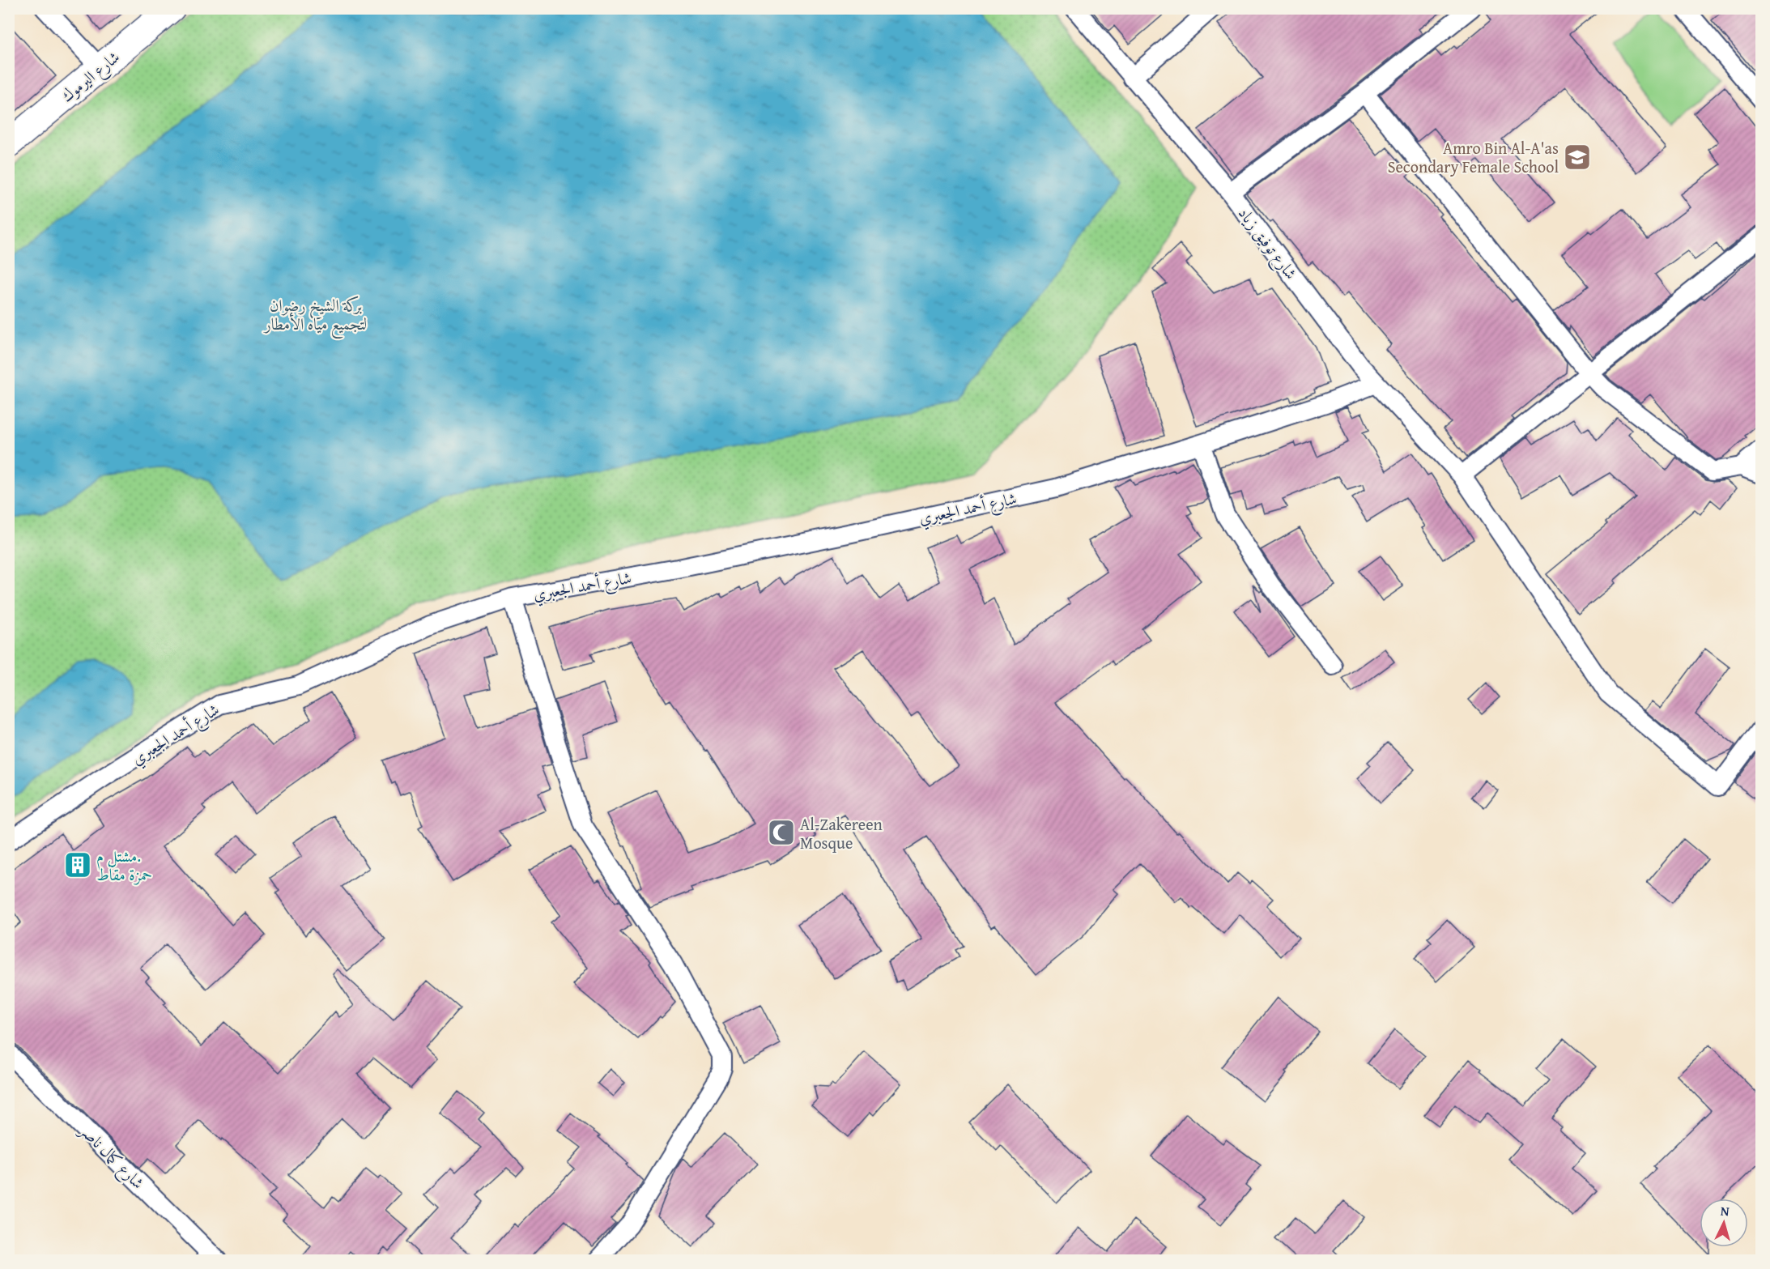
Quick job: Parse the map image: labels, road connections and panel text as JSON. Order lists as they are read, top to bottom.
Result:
{
  "streets": {
    "street": [
      "شارع اليرموك",
      "شارع توفيق زياد",
      "شارع أحمد الجعبري",
      "شارع كمال ناصر"
    ]
  },
  "crossings": [
    ["شارع توفيق زياد", "شارع أحمد الجعبري"]
  ],
  "parks": ["بركة الشيخ رضوان لتجميع مياه الأمطار"],
  "places": {
    "school or university": ["Amro Bin Al-A'as Secondary Female School"],
    "mosque": ["Al-Zakereen Mosque"],
    "building": ["مشتل م. حمزة مقاط"]
  },
  "north": "top"
}
